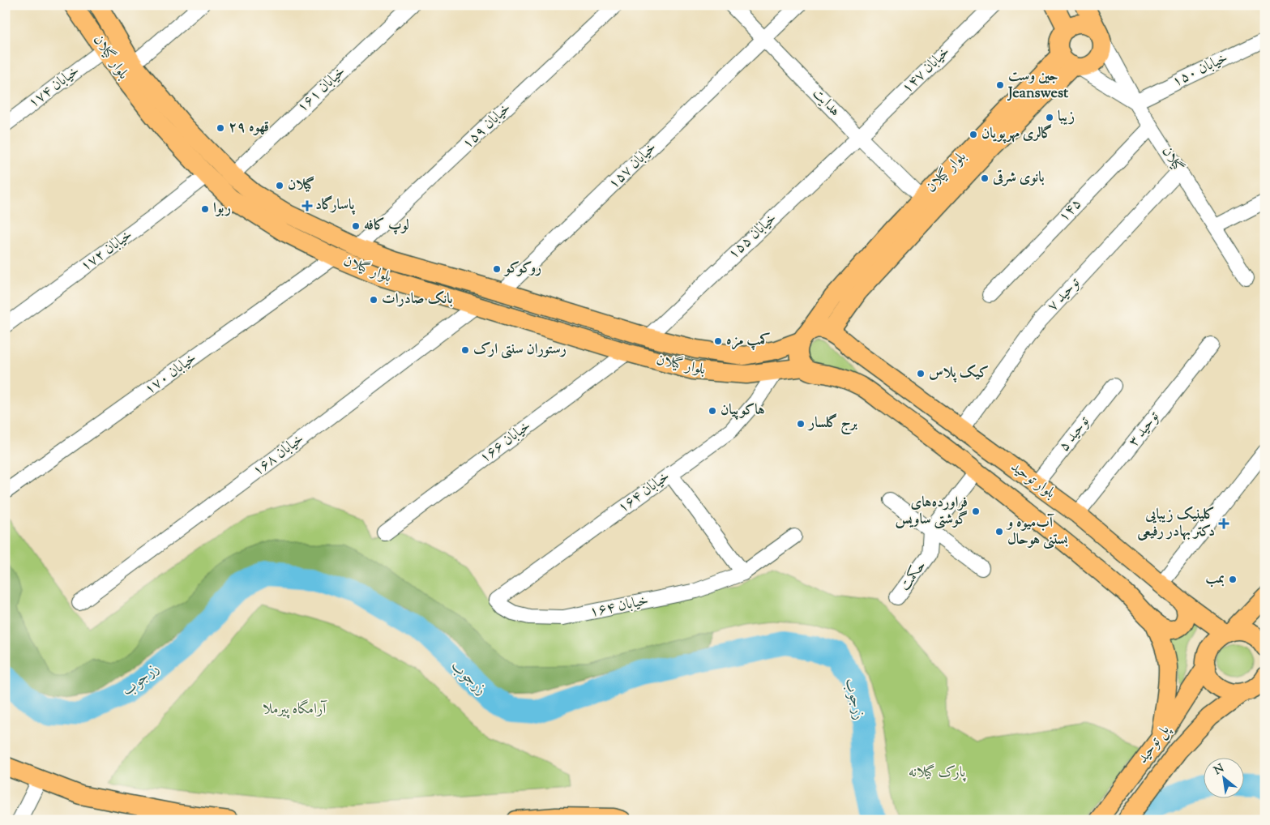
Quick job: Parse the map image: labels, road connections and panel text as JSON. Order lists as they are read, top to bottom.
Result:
{
  "streets": {
    "main road": ["بلوار گیلان", "بلوار توحید", "پل توحید"],
    "street": [
      "خیابان ۱۴۷",
      "خیابان ۱۵۰",
      "خیابان ۱۷۴",
      "خیابان ۱۶۱",
      "هدایت",
      "خیابان ۱۵۹",
      "گیلان",
      "خیابان ۱۵۷",
      "۱۴۵",
      "خیابان ۱۵۵",
      "خیابان ۱۷۲",
      "توحید ۷",
      "خیابان ۱۷۰",
      "توحید ۳",
      "توحید ۵",
      "خیابان ۱۶۶",
      "خیابان ۱۶۸",
      "۱۶۴ خیابان",
      "حکمت",
      "خیابان ۱۶۴"
    ]
  },
  "crossings": [
    ["بلوار گیلان", "خیابان ۱۷۴"],
    ["بلوار گیلان", "خیابان ۱۶۱"],
    ["بلوار گیلان", "هدایت"],
    ["بلوار گیلان", "خیابان ۱۵۹"],
    ["بلوار گیلان", "گیلان"],
    ["بلوار گیلان", "خیابان ۱۵۷"],
    ["بلوار گیلان", "خیابان ۱۵۵"],
    ["بلوار گیلان", "خیابان ۱۷۲"],
    ["بلوار گیلان", "خیابان ۱۷۰"],
    ["بلوار گیلان", "خیابان ۱۶۶"],
    ["بلوار گیلان", "خیابان ۱۶۸"],
    ["بلوار گیلان", "بلوار توحید"],
    ["بلوار گیلان", "۱۶۴ خیابان"],
    ["خیابان ۱۴۷", "هدایت"],
    ["خیابان ۱۴۷", "خیابان ۱۵۵"],
    ["خیابان ۱۵۰", "گیلان"],
    ["هدایت", "خیابان ۱۵۷"],
    ["هدایت", "خیابان ۱۵۵"],
    ["گیلان", "۱۴۵"],
    ["گیلان", "توحید ۷"],
    ["توحید ۷", "بلوار توحید"],
    ["توحید ۳", "بلوار توحید"],
    ["توحید ۵", "بلوار توحید"],
    ["۱۶۴ خیابان", "خیابان ۱۶۴"]
  ],
  "water": ["زرجوب"],
  "parks": ["آرامگاه پیرملا", "پارک گیلانه"],
  "places": {
    "other": [
      "جین وست Jeanswest",
      "زیبا",
      "قهوه ۲۹",
      "گالری مهرپویان",
      "بانوی شرقی",
      "گیلان",
      "ربوا",
      "لوپ کافه",
      "روکوکو",
      "بانک صادرات",
      "کمپ مزه",
      "رستوران سنتی ارک",
      "کیک پلاس",
      "هاکوپیان",
      "برج گلسار",
      "فراورده‌های گوشتی ساویس",
      "آب‌میوه و بستنی هوحال",
      "بمب"
    ],
    "health": ["پاسارگاد", "کلینیک زیبایی دکتر بهادر رفیعی"]
  },
  "north": "top left"
}
